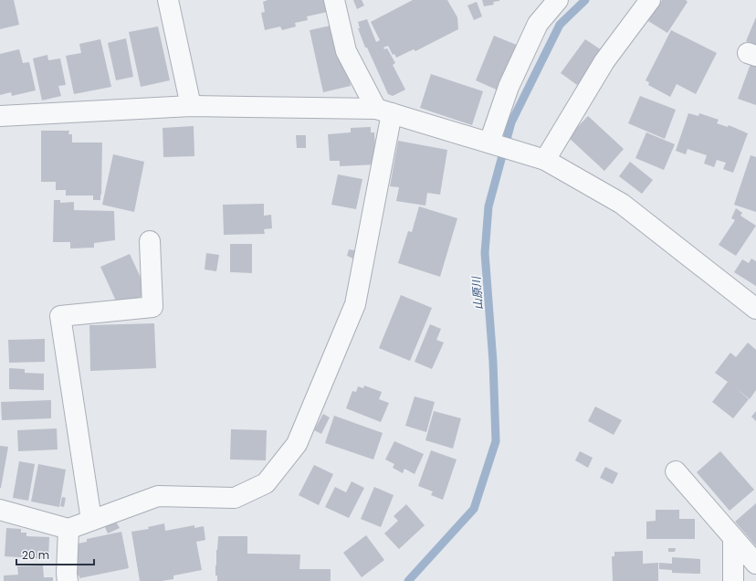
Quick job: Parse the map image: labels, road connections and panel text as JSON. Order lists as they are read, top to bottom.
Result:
{
  "water": ["山原川"],
  "scale_bar": "20 m"
}
